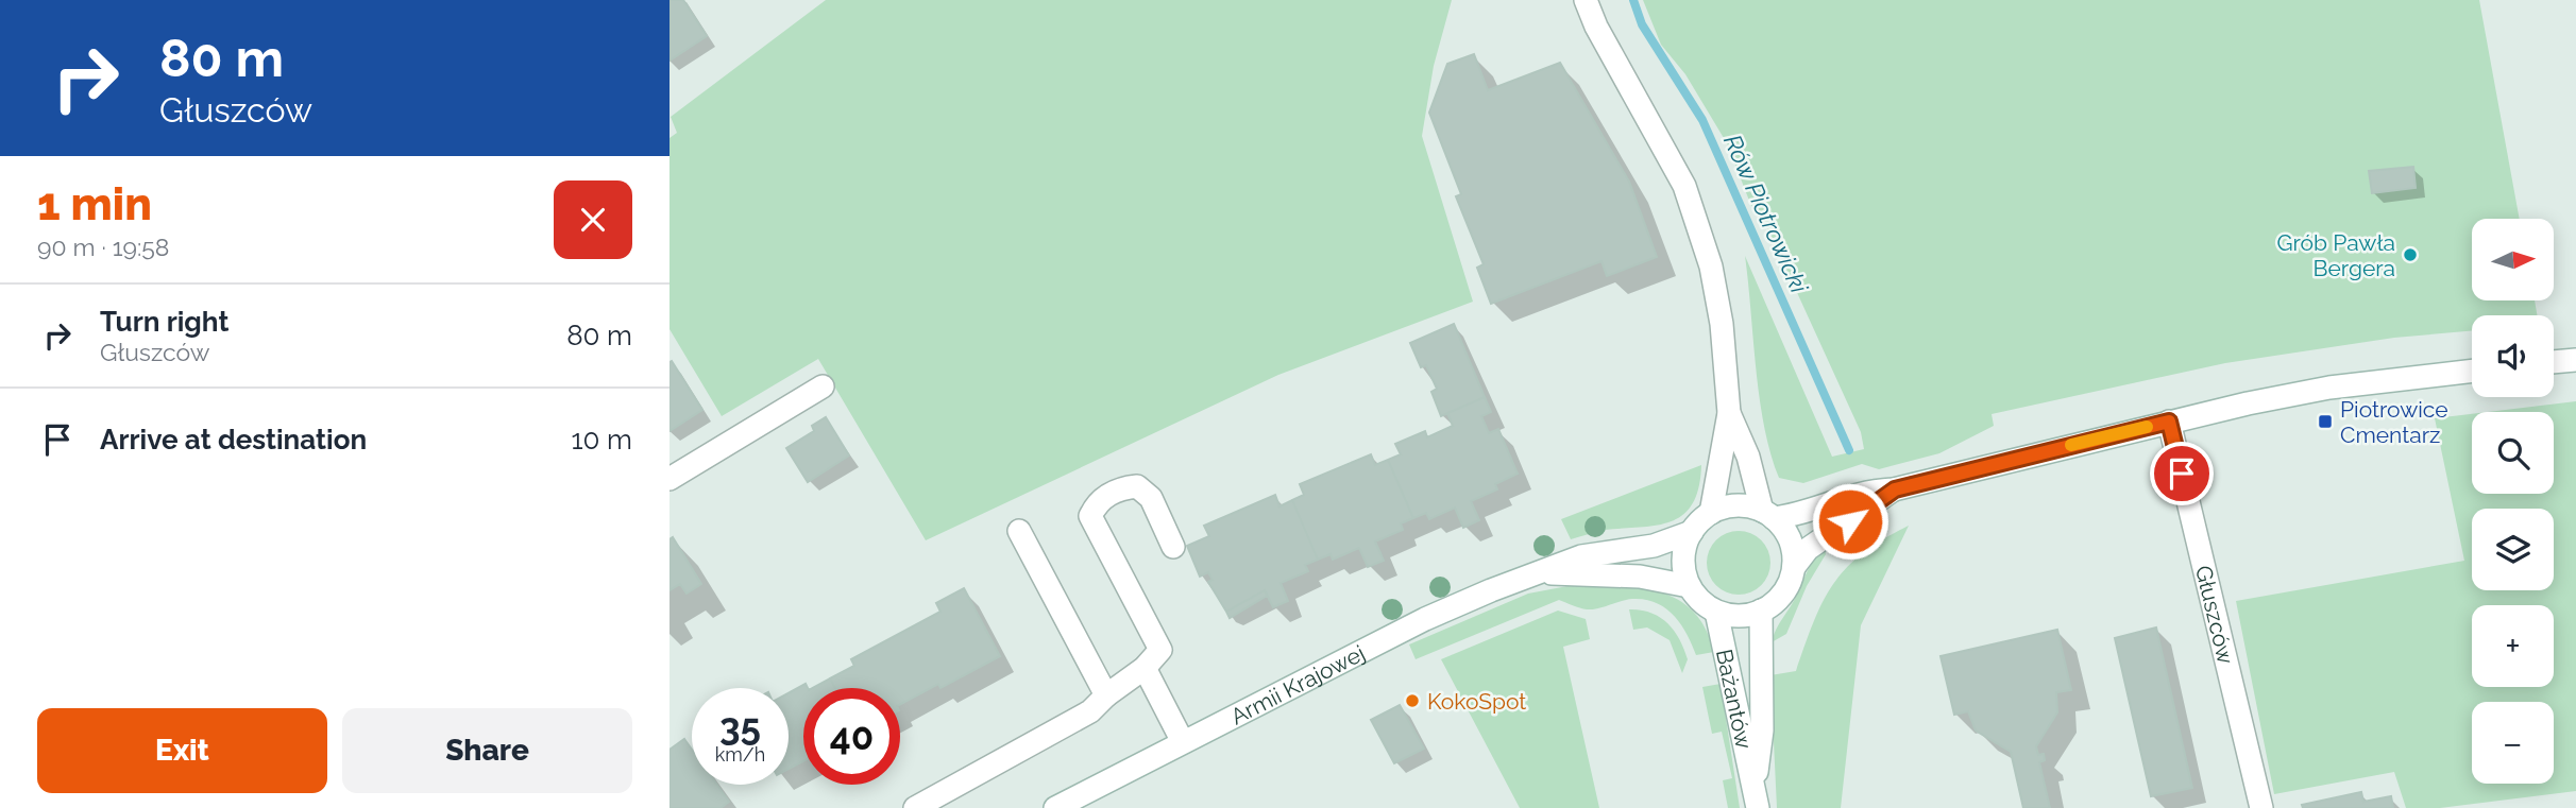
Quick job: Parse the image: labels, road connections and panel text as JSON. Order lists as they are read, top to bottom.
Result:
{
  "streets": {
    "street": ["Głuszców", "Armii Krajowej", "Bażantów"]
  },
  "crossings": [
    ["Armii Krajowej", "Bażantów"]
  ],
  "water": ["Rów Piotrowicki"],
  "places": {
    "other": ["Grób Pawła Bergera", "KokoSpot"],
    "transit": ["Piotrowice Cmentarz"]
  },
  "north": "right",
  "page": {
    "turn": ["80 m", "Głuszców"],
    "heading": ["1 min", "90 m · 19:58"],
    "map_buttons": ["+", "−"],
    "list": [
      {
        "name": "Turn right",
        "note": "Głuszców",
        "value": "80 m"
      },
      {
        "name": "Arrive at destination",
        "value": "10 m"
      }
    ],
    "speed": "35 km/h",
    "limit": "40",
    "buttons": ["Exit", "Share"]
  }
}
